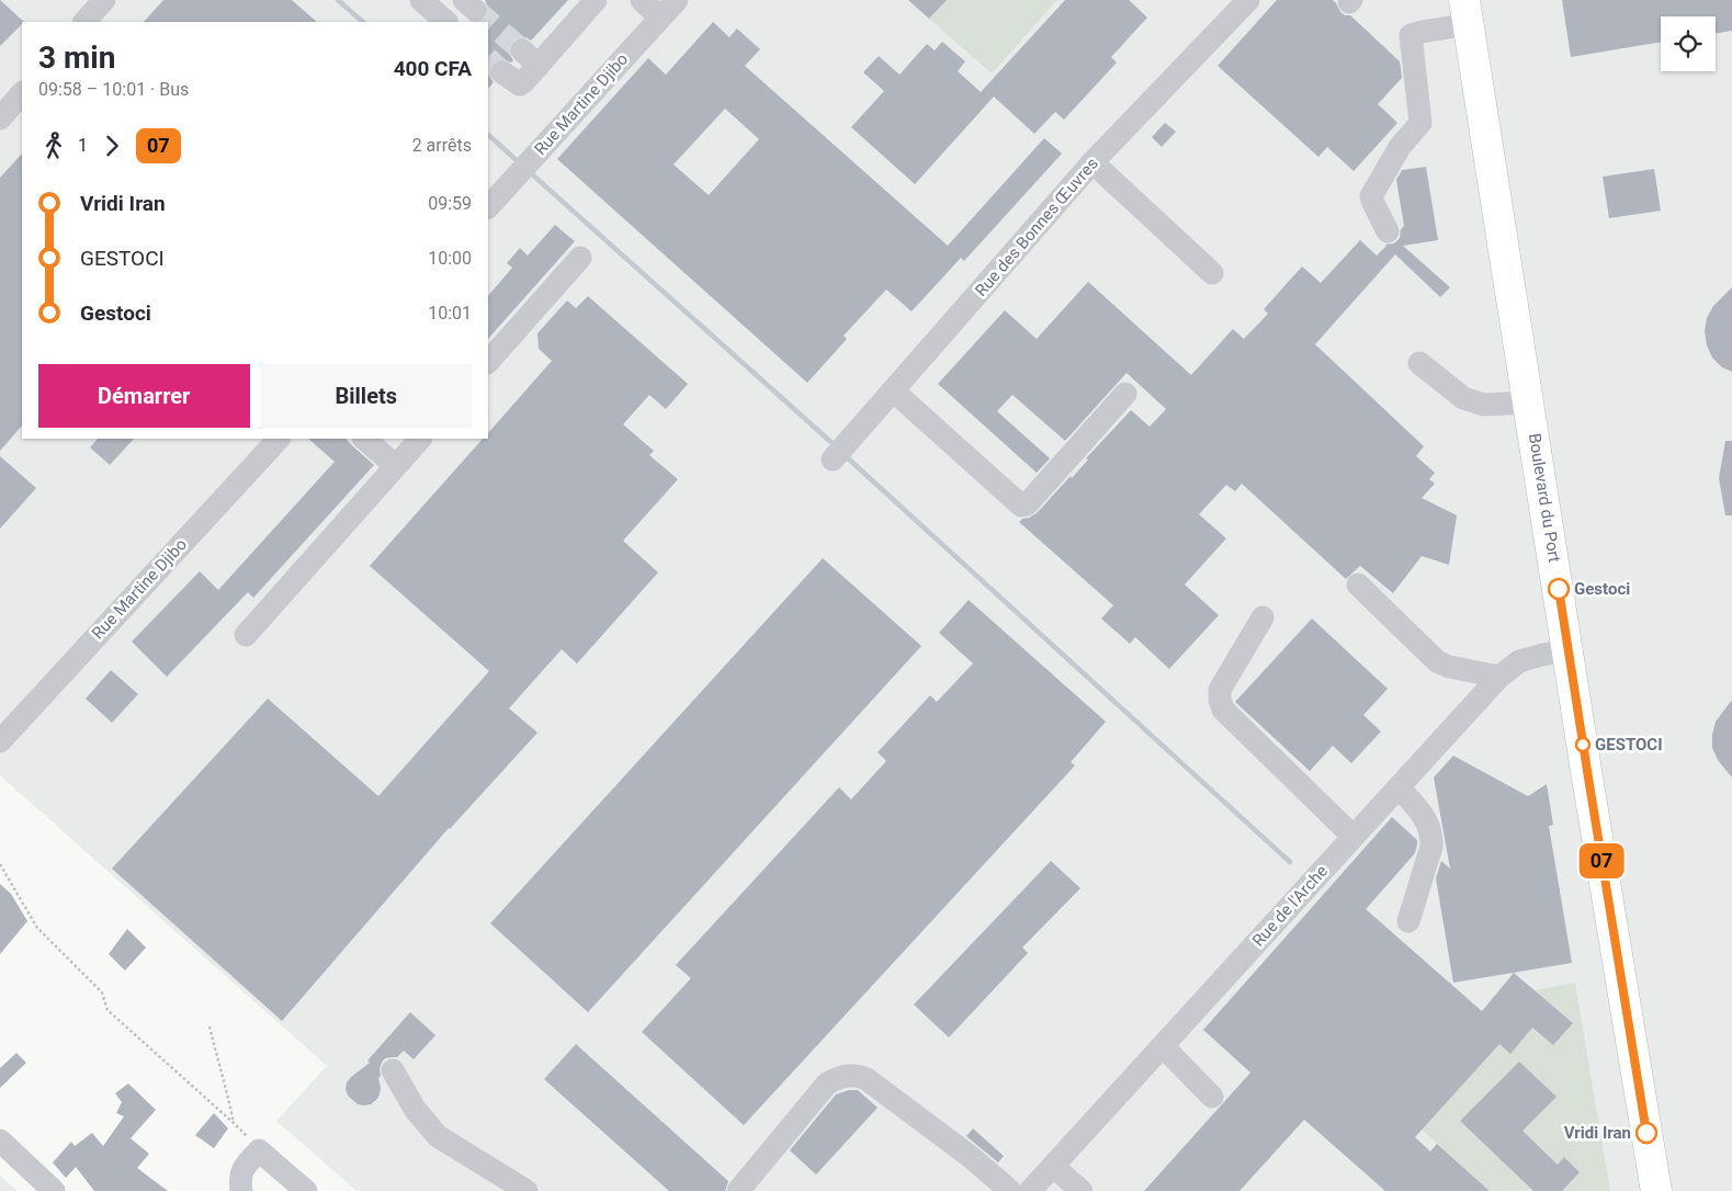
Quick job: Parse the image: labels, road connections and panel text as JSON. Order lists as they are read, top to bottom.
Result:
{
  "streets": {
    "main road": ["Boulevard du Port"],
    "street": ["Rue Martine Djibo", "Rue des Bonnes Œuvres", "Rue de l'Arche"]
  },
  "crossings": [
    ["Boulevard du Port", "Rue de l'Arche"]
  ],
  "places": ["Gestoci", "GESTOCI", "Vridi Iran"],
  "lines": ["bus line 07"],
  "page": {
    "on_map": "07",
    "heading": ["3 min", "09:58 – 10:01 · Bus", "400 CFA"],
    "legs": ["1", "07", "2 arrêts"],
    "list": [
      {
        "name": "Vridi Iran",
        "value": "09:59"
      },
      {
        "name": "GESTOCI",
        "value": "10:00"
      },
      {
        "name": "Gestoci",
        "value": "10:01"
      }
    ],
    "buttons": ["Démarrer", "Billets"]
  }
}
